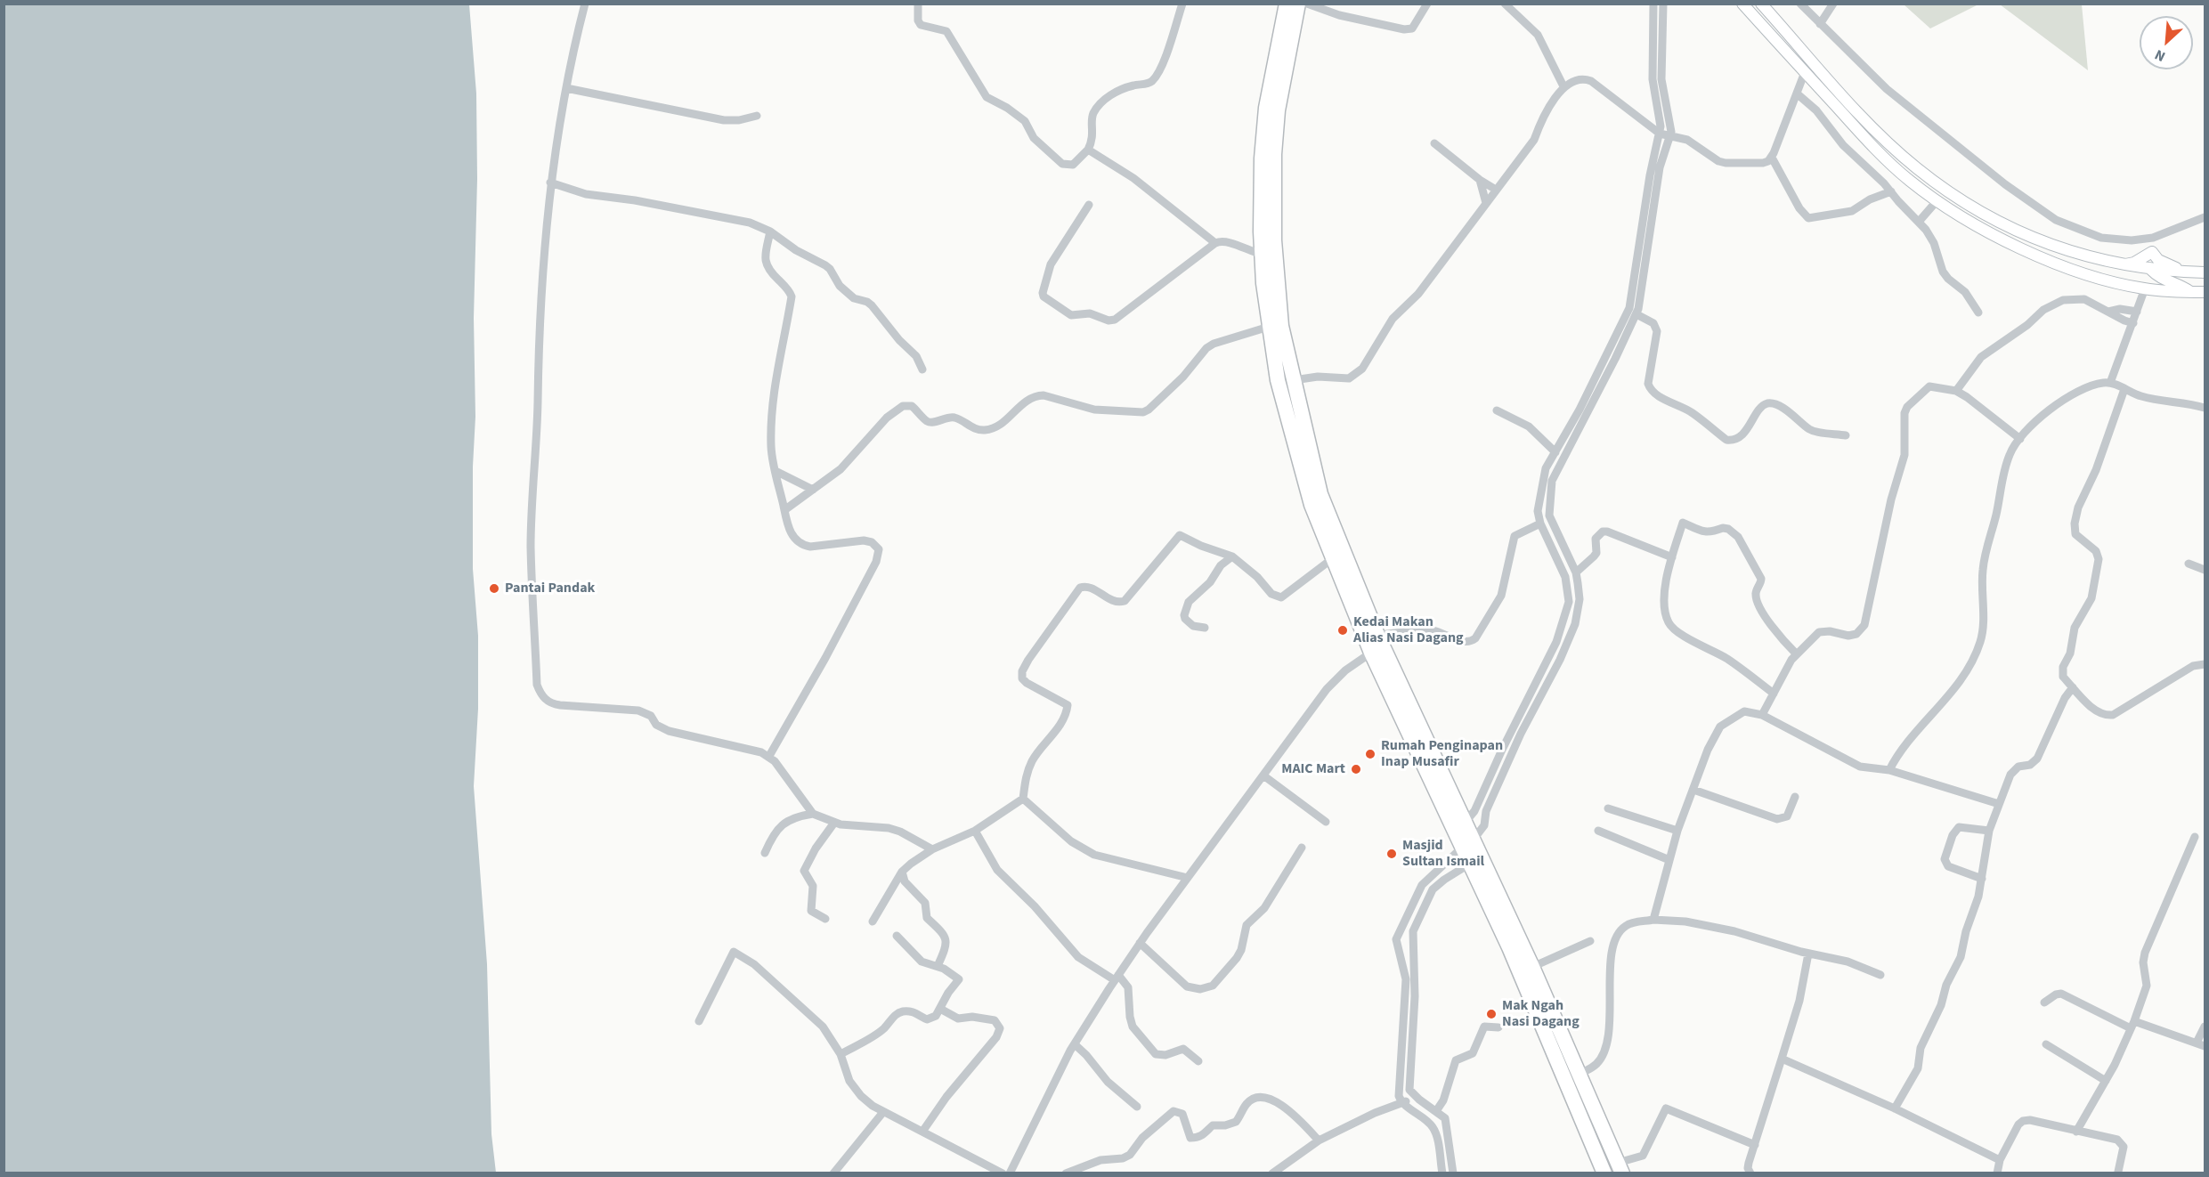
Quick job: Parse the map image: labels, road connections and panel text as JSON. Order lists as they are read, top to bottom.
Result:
{
  "places": [
    "Pantai Pandak",
    "Kedai Makan Alias Nasi Dagang",
    "Rumah Penginapan Inap Musafir",
    "MAIC Mart",
    "Masjid Sultan Ismail",
    "Mak Ngah Nasi Dagang"
  ],
  "north": "bottom left"
}
